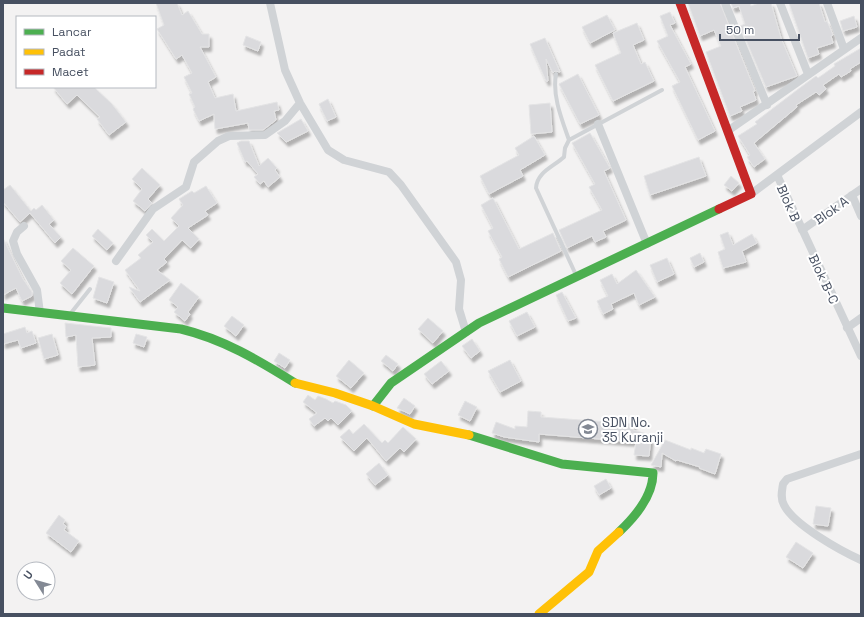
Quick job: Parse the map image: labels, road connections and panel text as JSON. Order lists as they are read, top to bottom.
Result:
{
  "streets": {
    "street": ["Blok B", "Blok A", "Blok B-C"]
  },
  "crossings": [
    ["Blok B", "Blok A"],
    ["Blok B", "Blok B-C"],
    ["Blok A", "Blok B-C"]
  ],
  "places": {
    "school or university": ["SDN No. 35 Kuranji"]
  },
  "legend": ["Lancar", "Padat", "Macet"],
  "scale_bar": "50 m",
  "north": "top left"
}
